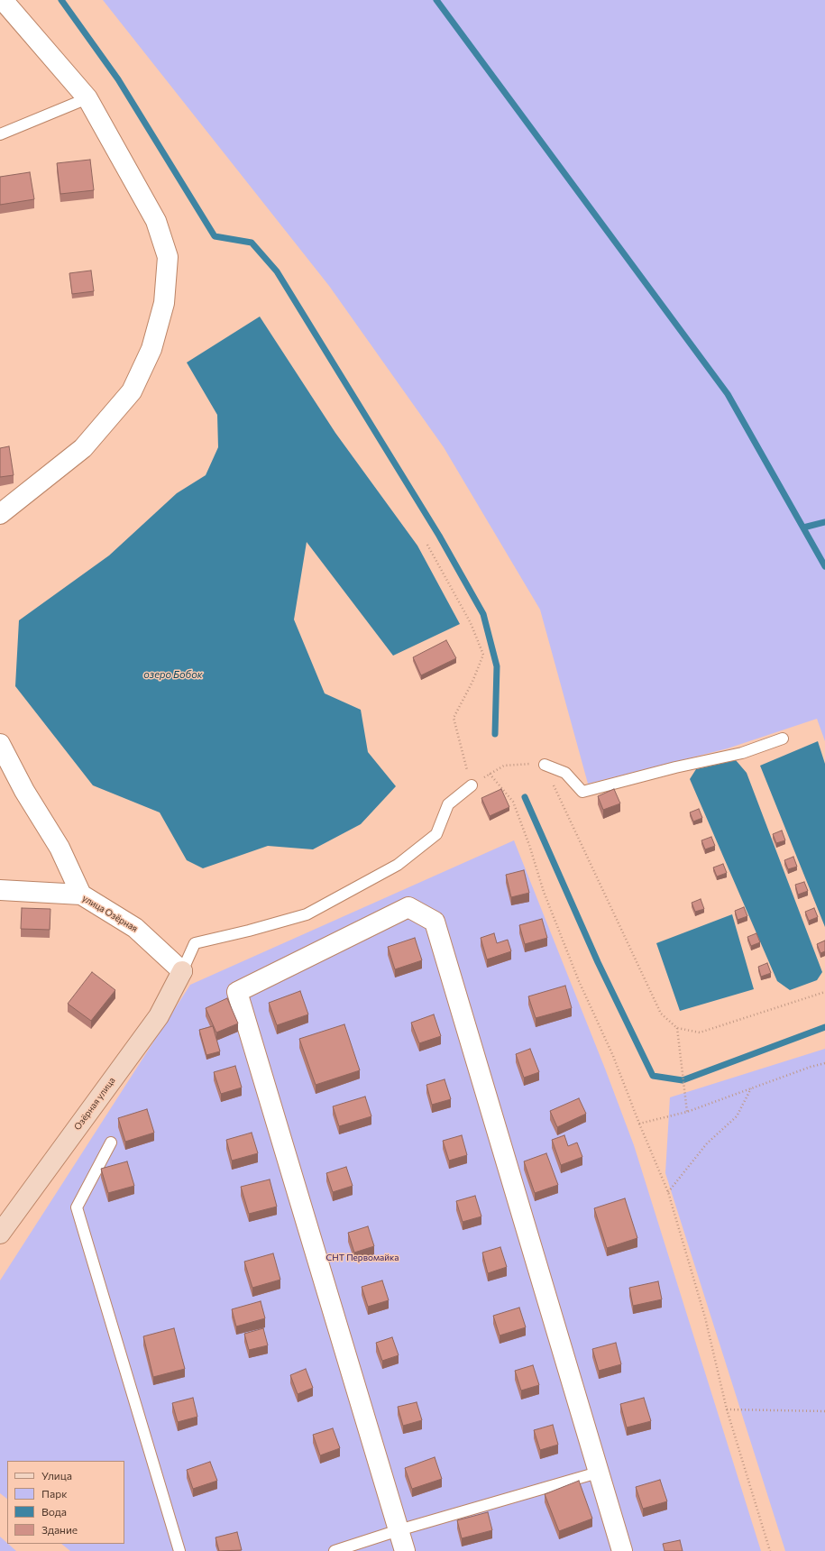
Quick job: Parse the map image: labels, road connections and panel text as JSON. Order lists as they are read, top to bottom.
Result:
{
  "streets": {
    "street": ["улица Озёрная", "Озёрная улица"]
  },
  "crossings": [
    ["улица Озёрная", "Озёрная улица"]
  ],
  "water": ["озеро Бобок"],
  "parks": ["СНТ Первомайка"],
  "legend": [
    "Улица",
    "Парк",
    "Вода",
    "Здание"
  ]
}
